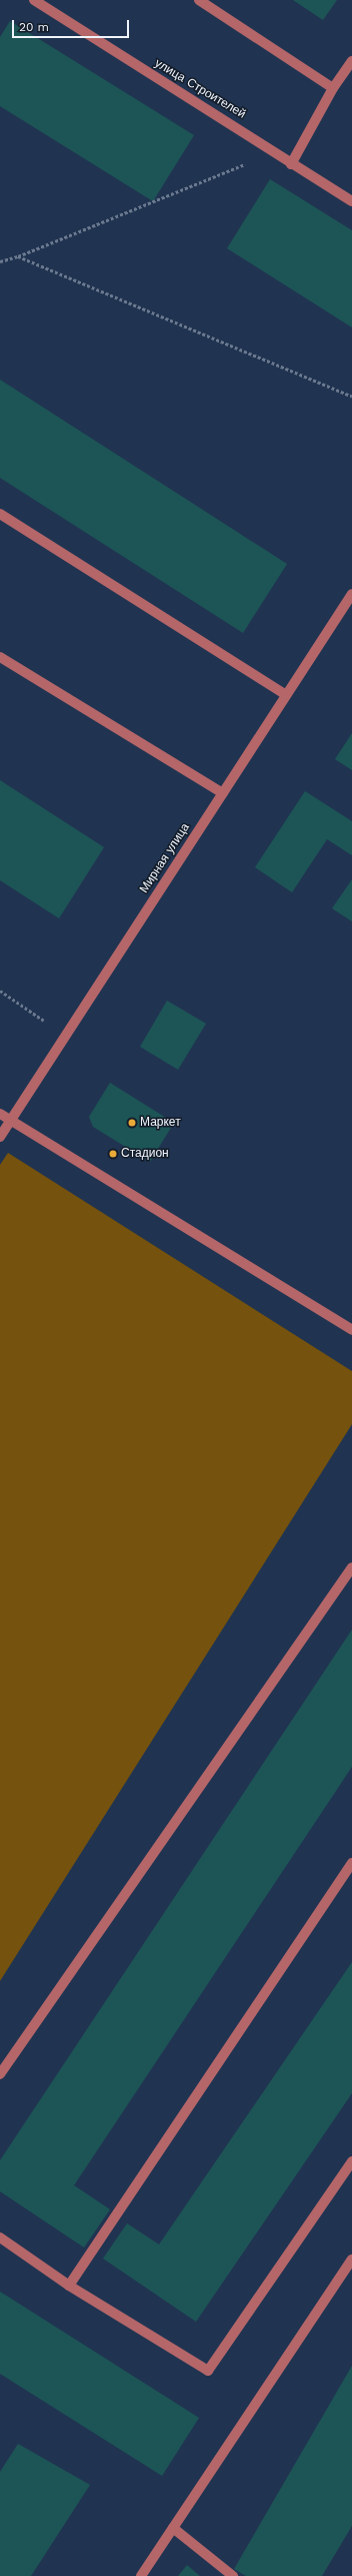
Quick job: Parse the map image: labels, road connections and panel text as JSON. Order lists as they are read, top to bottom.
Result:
{
  "streets": {
    "street": ["улица Строителей", "Мирная улица"]
  },
  "places": ["Маркет", "Стадион"],
  "scale_bar": "20 m"
}
